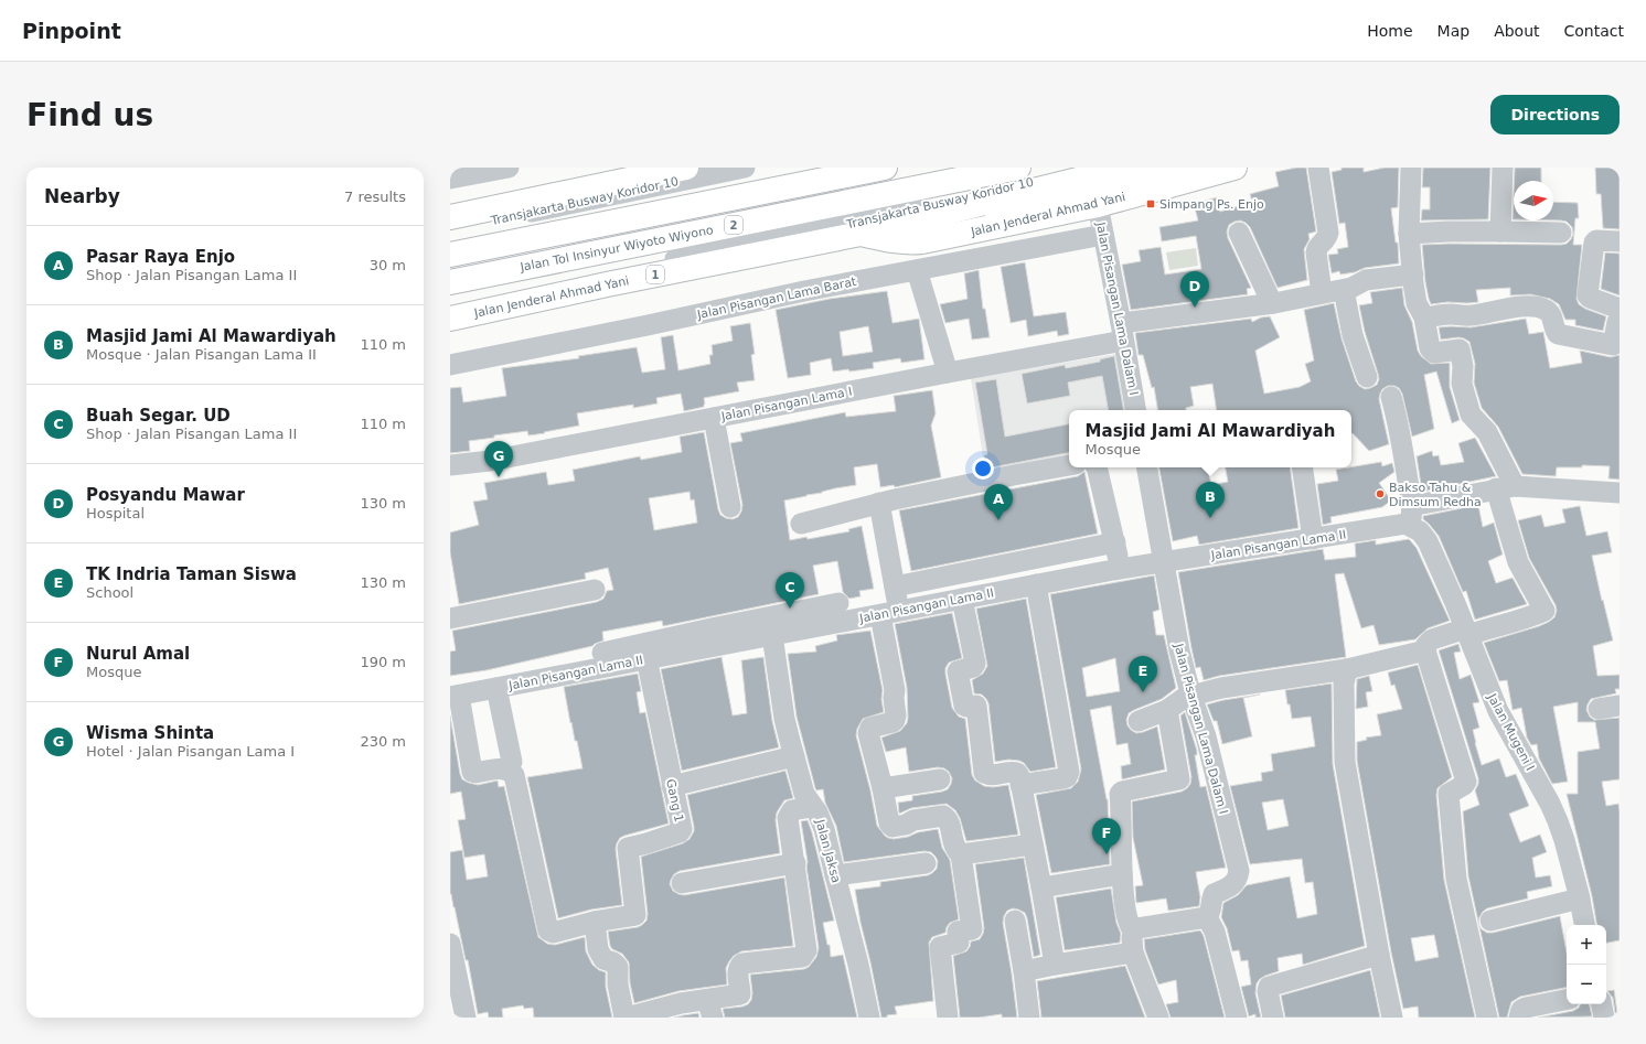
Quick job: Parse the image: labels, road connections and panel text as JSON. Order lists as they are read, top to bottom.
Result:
{
  "streets": {
    "main road": [
      "Jalan Jenderal Ahmad Yani",
      "2",
      "Jalan Tol Insinyur Wiyoto Wiyono",
      "1"
    ],
    "street": [
      "Transjakarta Busway Koridor 10",
      "Jalan Pisangan Lama Barat",
      "Jalan Pisangan Lama Dalam I",
      "Jalan Pisangan Lama I",
      "Jalan Pisangan Lama II",
      "Jalan Mugeni I",
      "Gang 1",
      "Jalan Jaksa"
    ]
  },
  "crossings": [
    ["Transjakarta Busway Koridor 10", "Jalan Jenderal Ahmad Yani"],
    ["Jalan Jenderal Ahmad Yani", "Jalan Pisangan Lama Dalam I"],
    ["Jalan Pisangan Lama Barat", "Jalan Pisangan Lama Dalam I"],
    ["Jalan Pisangan Lama Dalam I", "Jalan Pisangan Lama I"],
    ["Jalan Pisangan Lama Dalam I", "Jalan Pisangan Lama II"],
    ["Jalan Pisangan Lama II", "Jalan Mugeni I"],
    ["Jalan Pisangan Lama II", "Gang 1"],
    ["Jalan Pisangan Lama II", "Jalan Jaksa"]
  ],
  "places": {
    "transit": ["Simpang Ps. Enjo"],
    "other": ["Bakso Tahu & Dimsum Redha"]
  },
  "north": "right",
  "page": {
    "header": "Pinpoint",
    "nav": [
      "Home",
      "Map",
      "About",
      "Contact"
    ],
    "buttons": "Directions",
    "title": "Find us",
    "heading": ["Nearby", "7 results"],
    "list": [
      {
        "mark": "A",
        "name": "Pasar Raya Enjo",
        "note": "Shop · Jalan Pisangan Lama II",
        "value": "30 m"
      },
      {
        "mark": "B",
        "name": "Masjid Jami Al Mawardiyah",
        "note": "Mosque · Jalan Pisangan Lama II",
        "value": "110 m"
      },
      {
        "mark": "C",
        "name": "Buah Segar. UD",
        "note": "Shop · Jalan Pisangan Lama II",
        "value": "110 m"
      },
      {
        "mark": "D",
        "name": "Posyandu Mawar",
        "note": "Hospital",
        "value": "130 m"
      },
      {
        "mark": "E",
        "name": "TK Indria Taman Siswa",
        "note": "School",
        "value": "130 m"
      },
      {
        "mark": "F",
        "name": "Nurul Amal",
        "note": "Mosque",
        "value": "190 m"
      },
      {
        "mark": "G",
        "name": "Wisma Shinta",
        "note": "Hotel · Jalan Pisangan Lama I",
        "value": "230 m"
      }
    ],
    "pins": [
      "D",
      "G",
      "B",
      "A",
      "C",
      "E",
      "F"
    ],
    "popup": ["Masjid Jami Al Mawardiyah", "Mosque"],
    "map_buttons": ["+", "−"]
  }
}
